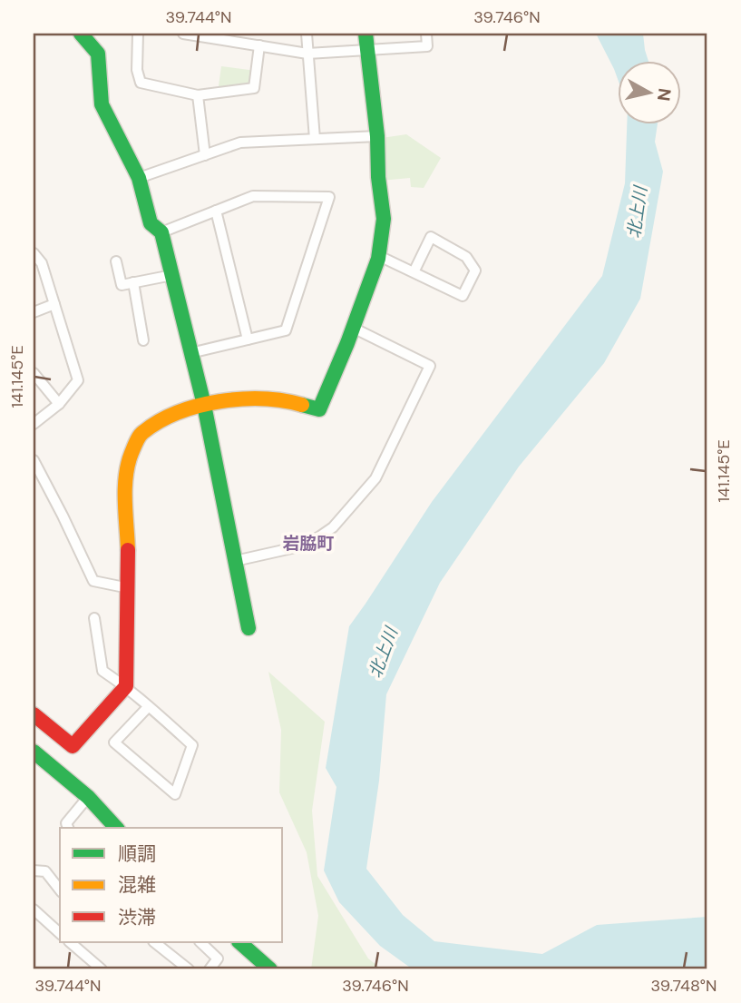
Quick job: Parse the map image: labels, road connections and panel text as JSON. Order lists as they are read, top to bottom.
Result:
{
  "districts": ["岩脇町"],
  "water": ["北上川"],
  "legend": ["順調", "混雑", "渋滞"],
  "north": "right",
  "coordinates": [
    "39.744°N",
    "39.746°N",
    "141.145°E",
    "39.748°N"
  ]
}
